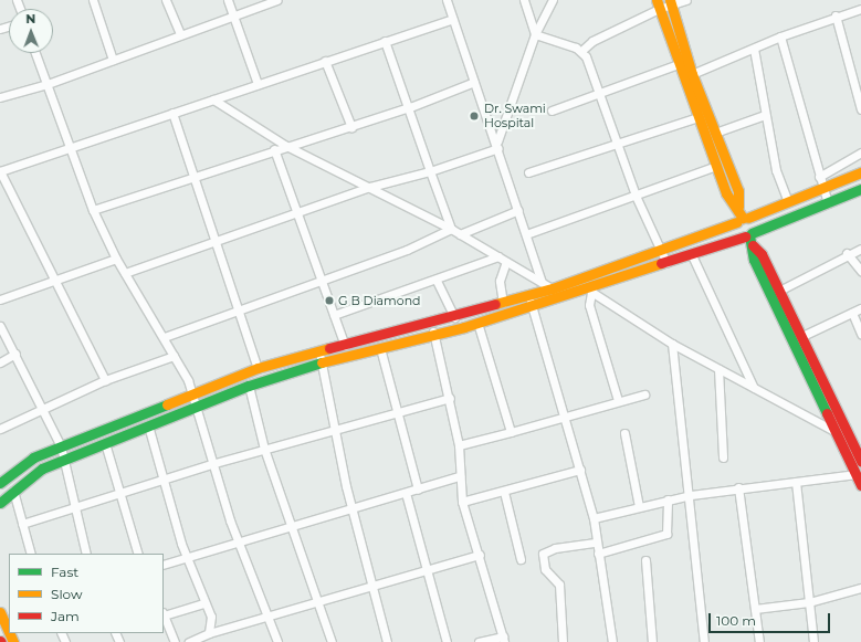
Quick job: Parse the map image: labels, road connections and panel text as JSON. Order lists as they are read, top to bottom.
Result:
{
  "places": ["Dr. Swami Hospital", "G B Diamond"],
  "legend": ["Fast", "Slow", "Jam"],
  "scale_bar": "100 m",
  "north": "top"
}
